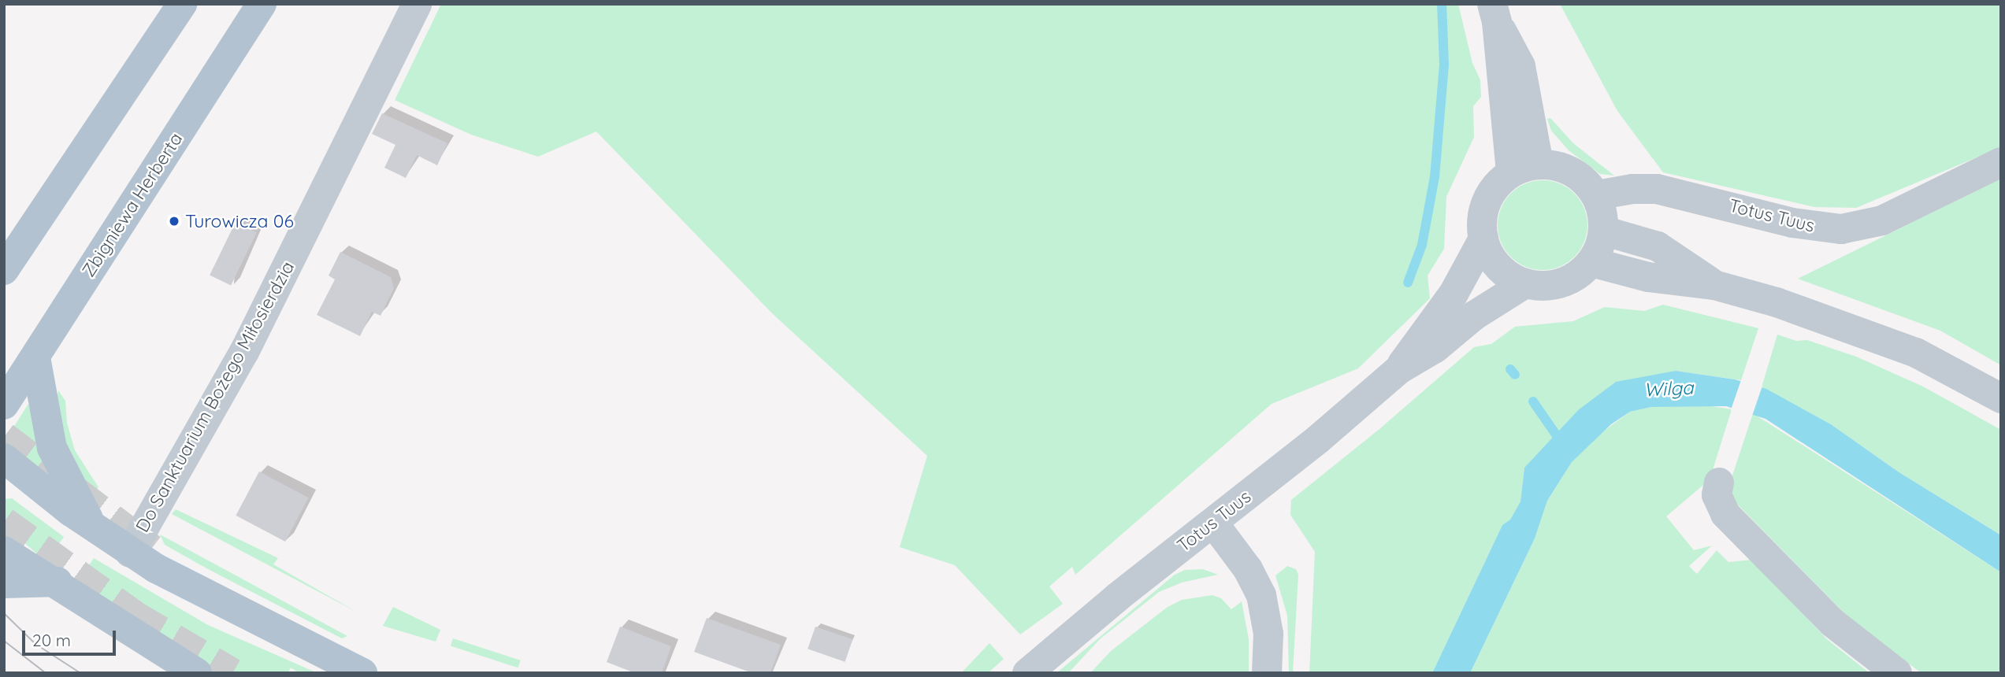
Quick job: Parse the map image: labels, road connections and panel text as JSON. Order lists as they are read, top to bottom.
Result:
{
  "streets": {
    "main road": ["Zbigniewa Herberta"],
    "street": ["Totus Tuus", "Do Sanktuarium Bożego Miłosierdzia"]
  },
  "water": ["Wilga"],
  "places": ["Turowicza 06"],
  "scale_bar": "20 m"
}
